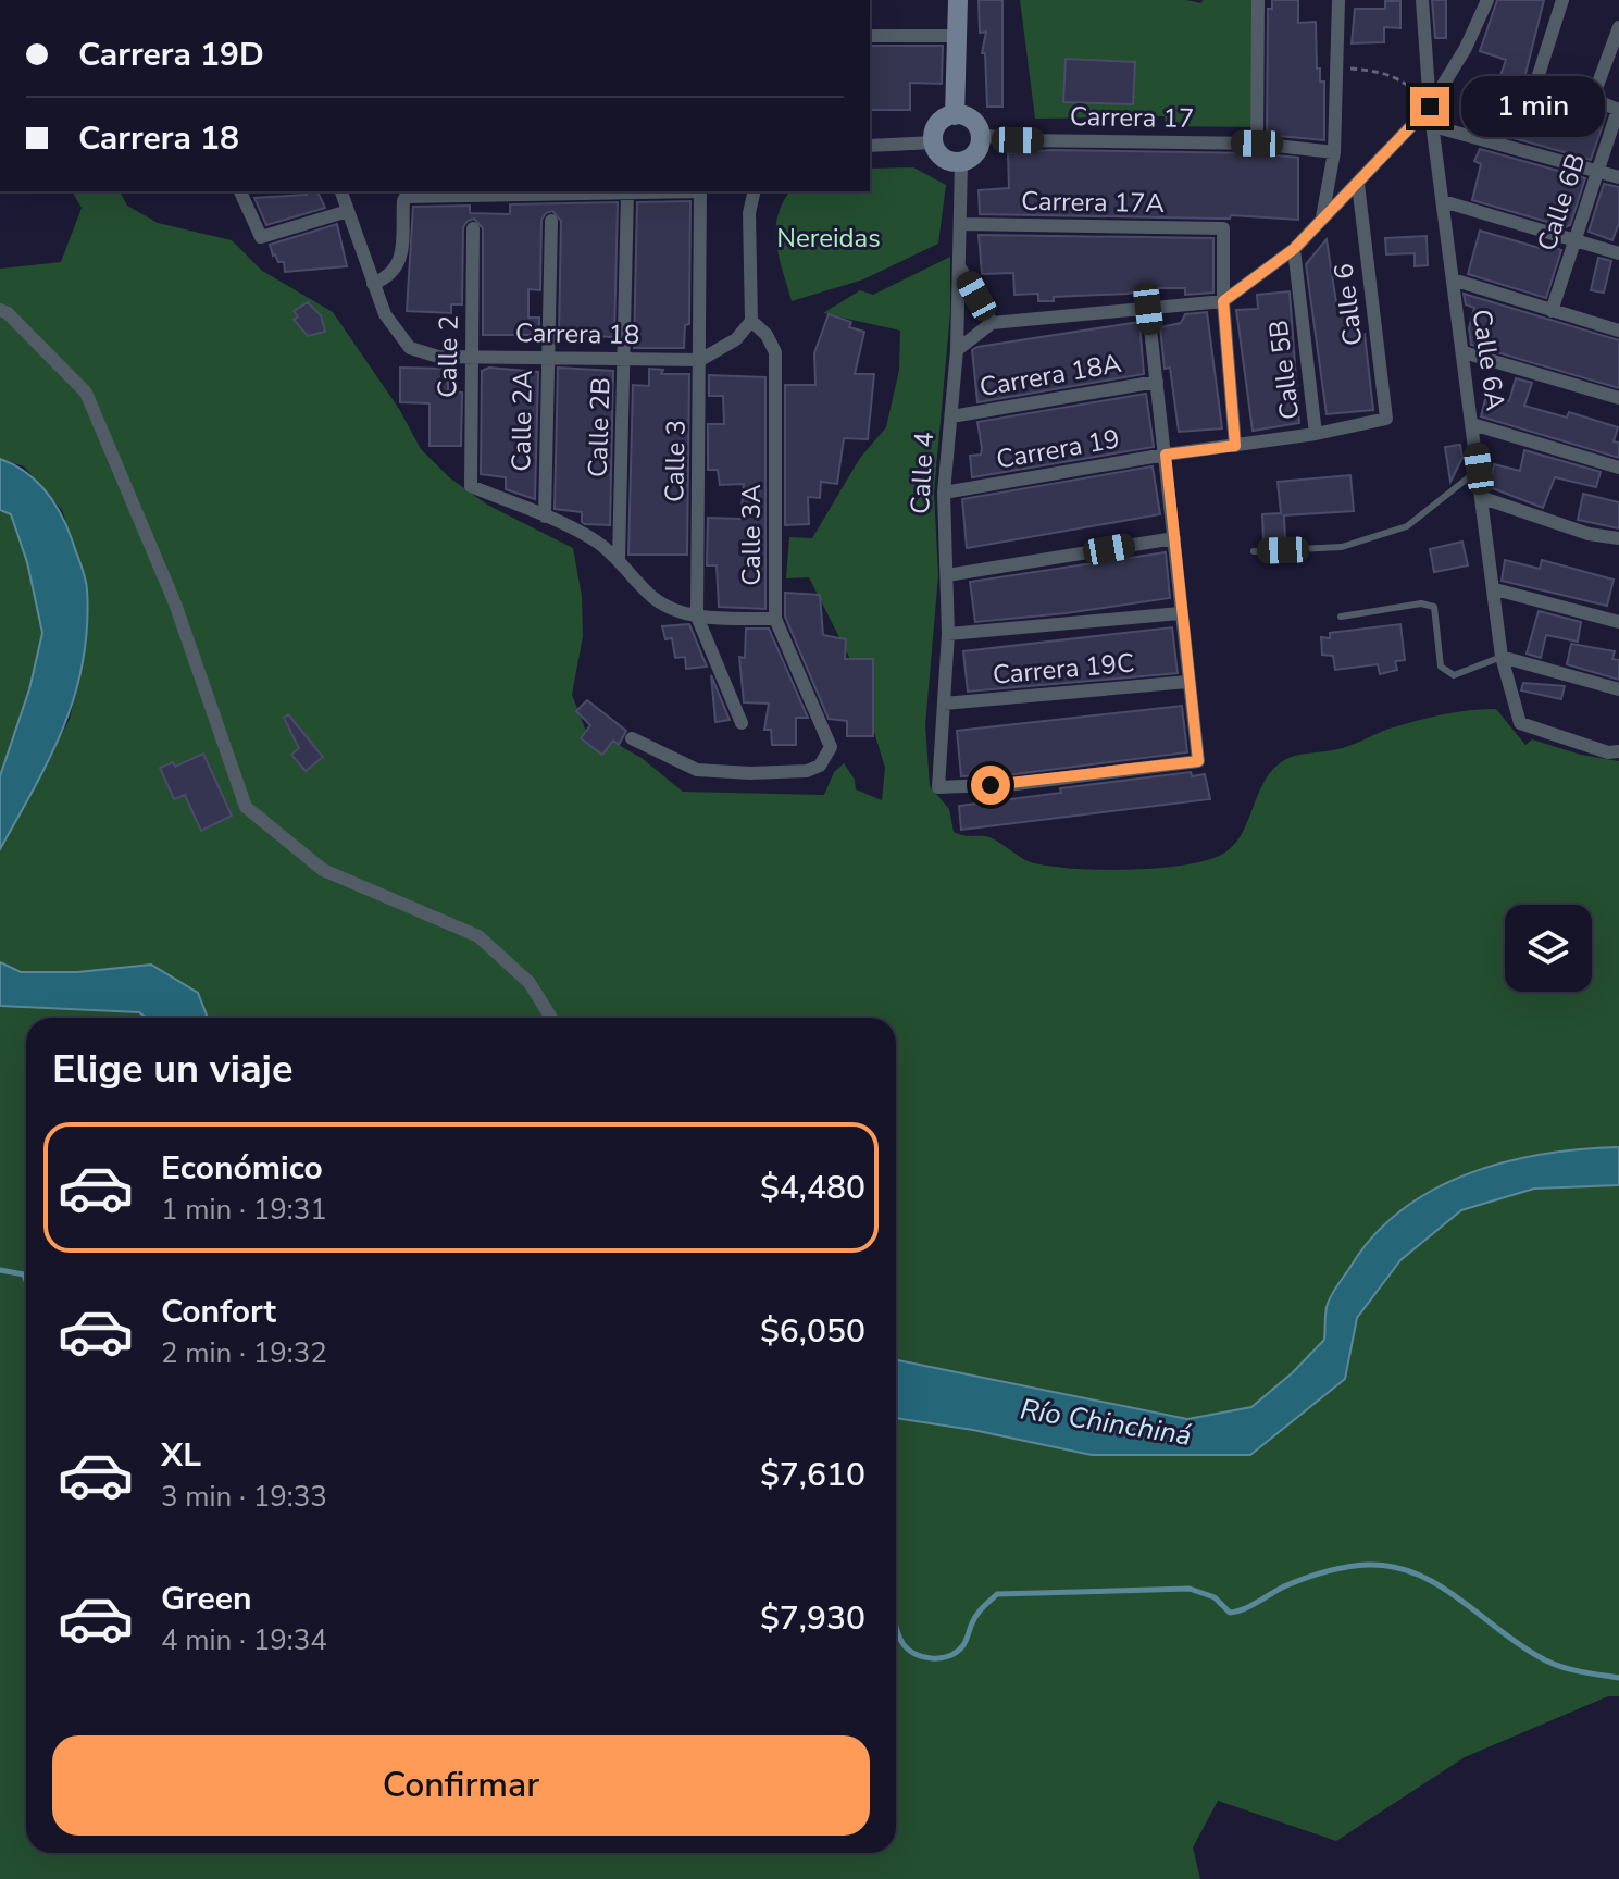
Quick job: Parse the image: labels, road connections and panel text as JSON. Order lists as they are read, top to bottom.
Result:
{
  "streets": {
    "street": [
      "Carrera 17",
      "Carrera 17A",
      "Calle 6B",
      "Calle 6",
      "Carrera 18",
      "Calle 2",
      "Calle 6A",
      "Calle 5B",
      "Carrera 18A",
      "Calle 2A",
      "Calle 2B",
      "Carrera 19",
      "Calle 3",
      "Calle 4",
      "Calle 3A",
      "Carrera 19C"
    ]
  },
  "crossings": [
    ["Carrera 17", "Calle 4"],
    ["Carrera 17A", "Calle 4"],
    ["Calle 6", "Carrera 19"],
    ["Carrera 18", "Calle 2"],
    ["Carrera 18", "Calle 2A"],
    ["Carrera 18", "Calle 2B"],
    ["Carrera 18", "Calle 3"],
    ["Calle 2", "Calle 2A"],
    ["Calle 5B", "Carrera 19"],
    ["Carrera 18A", "Calle 4"],
    ["Carrera 19", "Calle 4"],
    ["Calle 4", "Carrera 19C"]
  ],
  "water": ["Río Chinchiná"],
  "parks": ["Nereidas"],
  "page": {
    "banner": ["Carrera 19D", "Carrera 18"],
    "bubble": "1 min",
    "heading": "Elige un viaje",
    "list": [
      {
        "name": "Económico",
        "note": "1 min · 19:31",
        "value": "$4,480"
      },
      {
        "name": "Confort",
        "note": "2 min · 19:32",
        "value": "$6,050"
      },
      {
        "name": "XL",
        "note": "3 min · 19:33",
        "value": "$7,610"
      },
      {
        "name": "Green",
        "note": "4 min · 19:34",
        "value": "$7,930"
      }
    ],
    "buttons": "Confirmar"
  }
}
